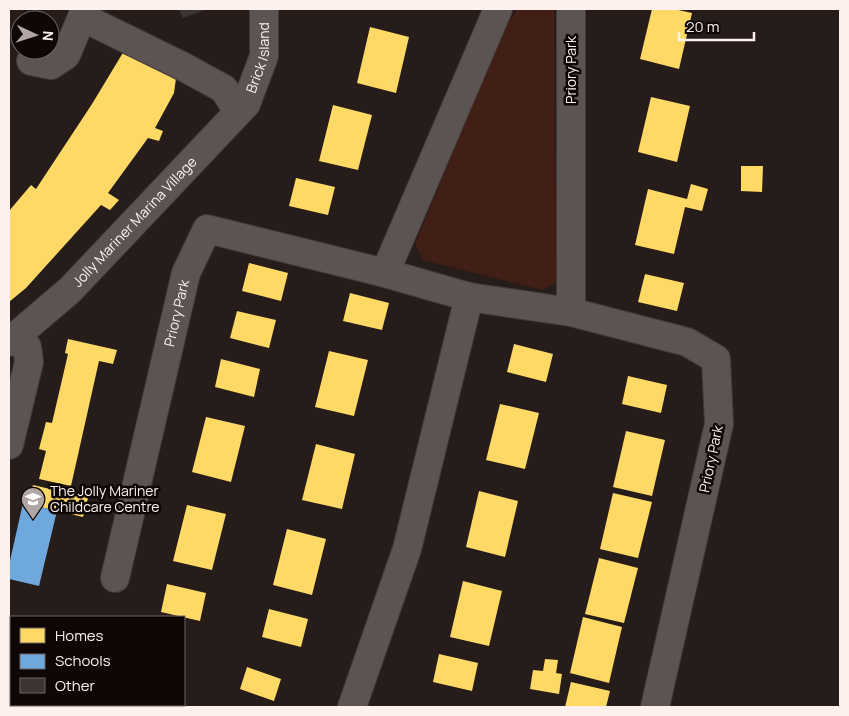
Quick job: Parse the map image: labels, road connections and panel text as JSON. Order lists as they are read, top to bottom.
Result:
{
  "streets": {
    "street": ["Brick Island", "Priory Park", "Jolly Mariner Marina Village"]
  },
  "crossings": [
    ["Brick Island", "Jolly Mariner Marina Village"]
  ],
  "places": {
    "school or university": ["The Jolly Mariner Childcare Centre"]
  },
  "legend": ["Homes", "Schools", "Other"],
  "scale_bar": "20 m",
  "north": "right"
}
